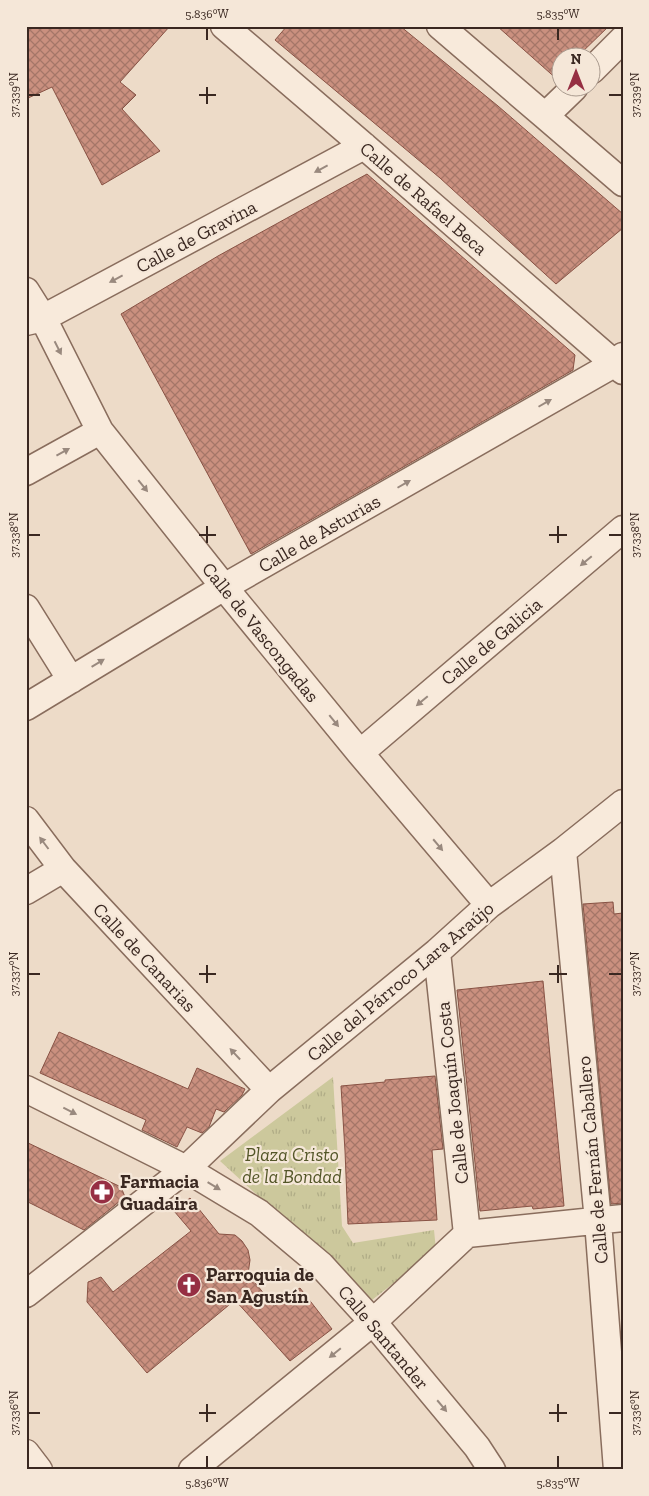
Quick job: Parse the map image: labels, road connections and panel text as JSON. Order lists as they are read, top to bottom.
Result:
{
  "streets": {
    "street": [
      "Calle de Rafael Beca",
      "Calle de Gravina",
      "Calle de Asturias",
      "Calle de Vascongadas",
      "Calle de Galicia",
      "Calle de Canarias",
      "Calle del Párroco Lara Araújo",
      "Calle de Joaquín Costa",
      "Calle de Fernán Caballero",
      "Calle Santander"
    ]
  },
  "crossings": [
    ["Calle de Rafael Beca", "Calle de Gravina"],
    ["Calle de Rafael Beca", "Calle de Asturias"],
    ["Calle de Gravina", "Calle de Vascongadas"],
    ["Calle de Asturias", "Calle de Vascongadas"],
    ["Calle de Vascongadas", "Calle de Galicia"],
    ["Calle de Vascongadas", "Calle del Párroco Lara Araújo"],
    ["Calle de Canarias", "Calle del Párroco Lara Araújo"],
    ["Calle del Párroco Lara Araújo", "Calle de Joaquín Costa"],
    ["Calle del Párroco Lara Araújo", "Calle de Fernán Caballero"],
    ["Calle del Párroco Lara Araújo", "Calle Santander"]
  ],
  "one_way": [
    "Calle de Gravina",
    "Calle de Asturias",
    "Calle de Vascongadas",
    "Calle de Galicia",
    "Calle de Canarias",
    "Calle Santander"
  ],
  "parks": ["Plaza Cristo de la Bondad"],
  "places": {
    "pharmacy": ["Farmacia Guadaira"],
    "church": ["Parroquia de San Agustín"]
  },
  "north": "top",
  "coordinates": [
    "5.836°W",
    "5.835°W",
    "37.339°N",
    "37.338°N",
    "37.337°N",
    "37.336°N"
  ]
}
